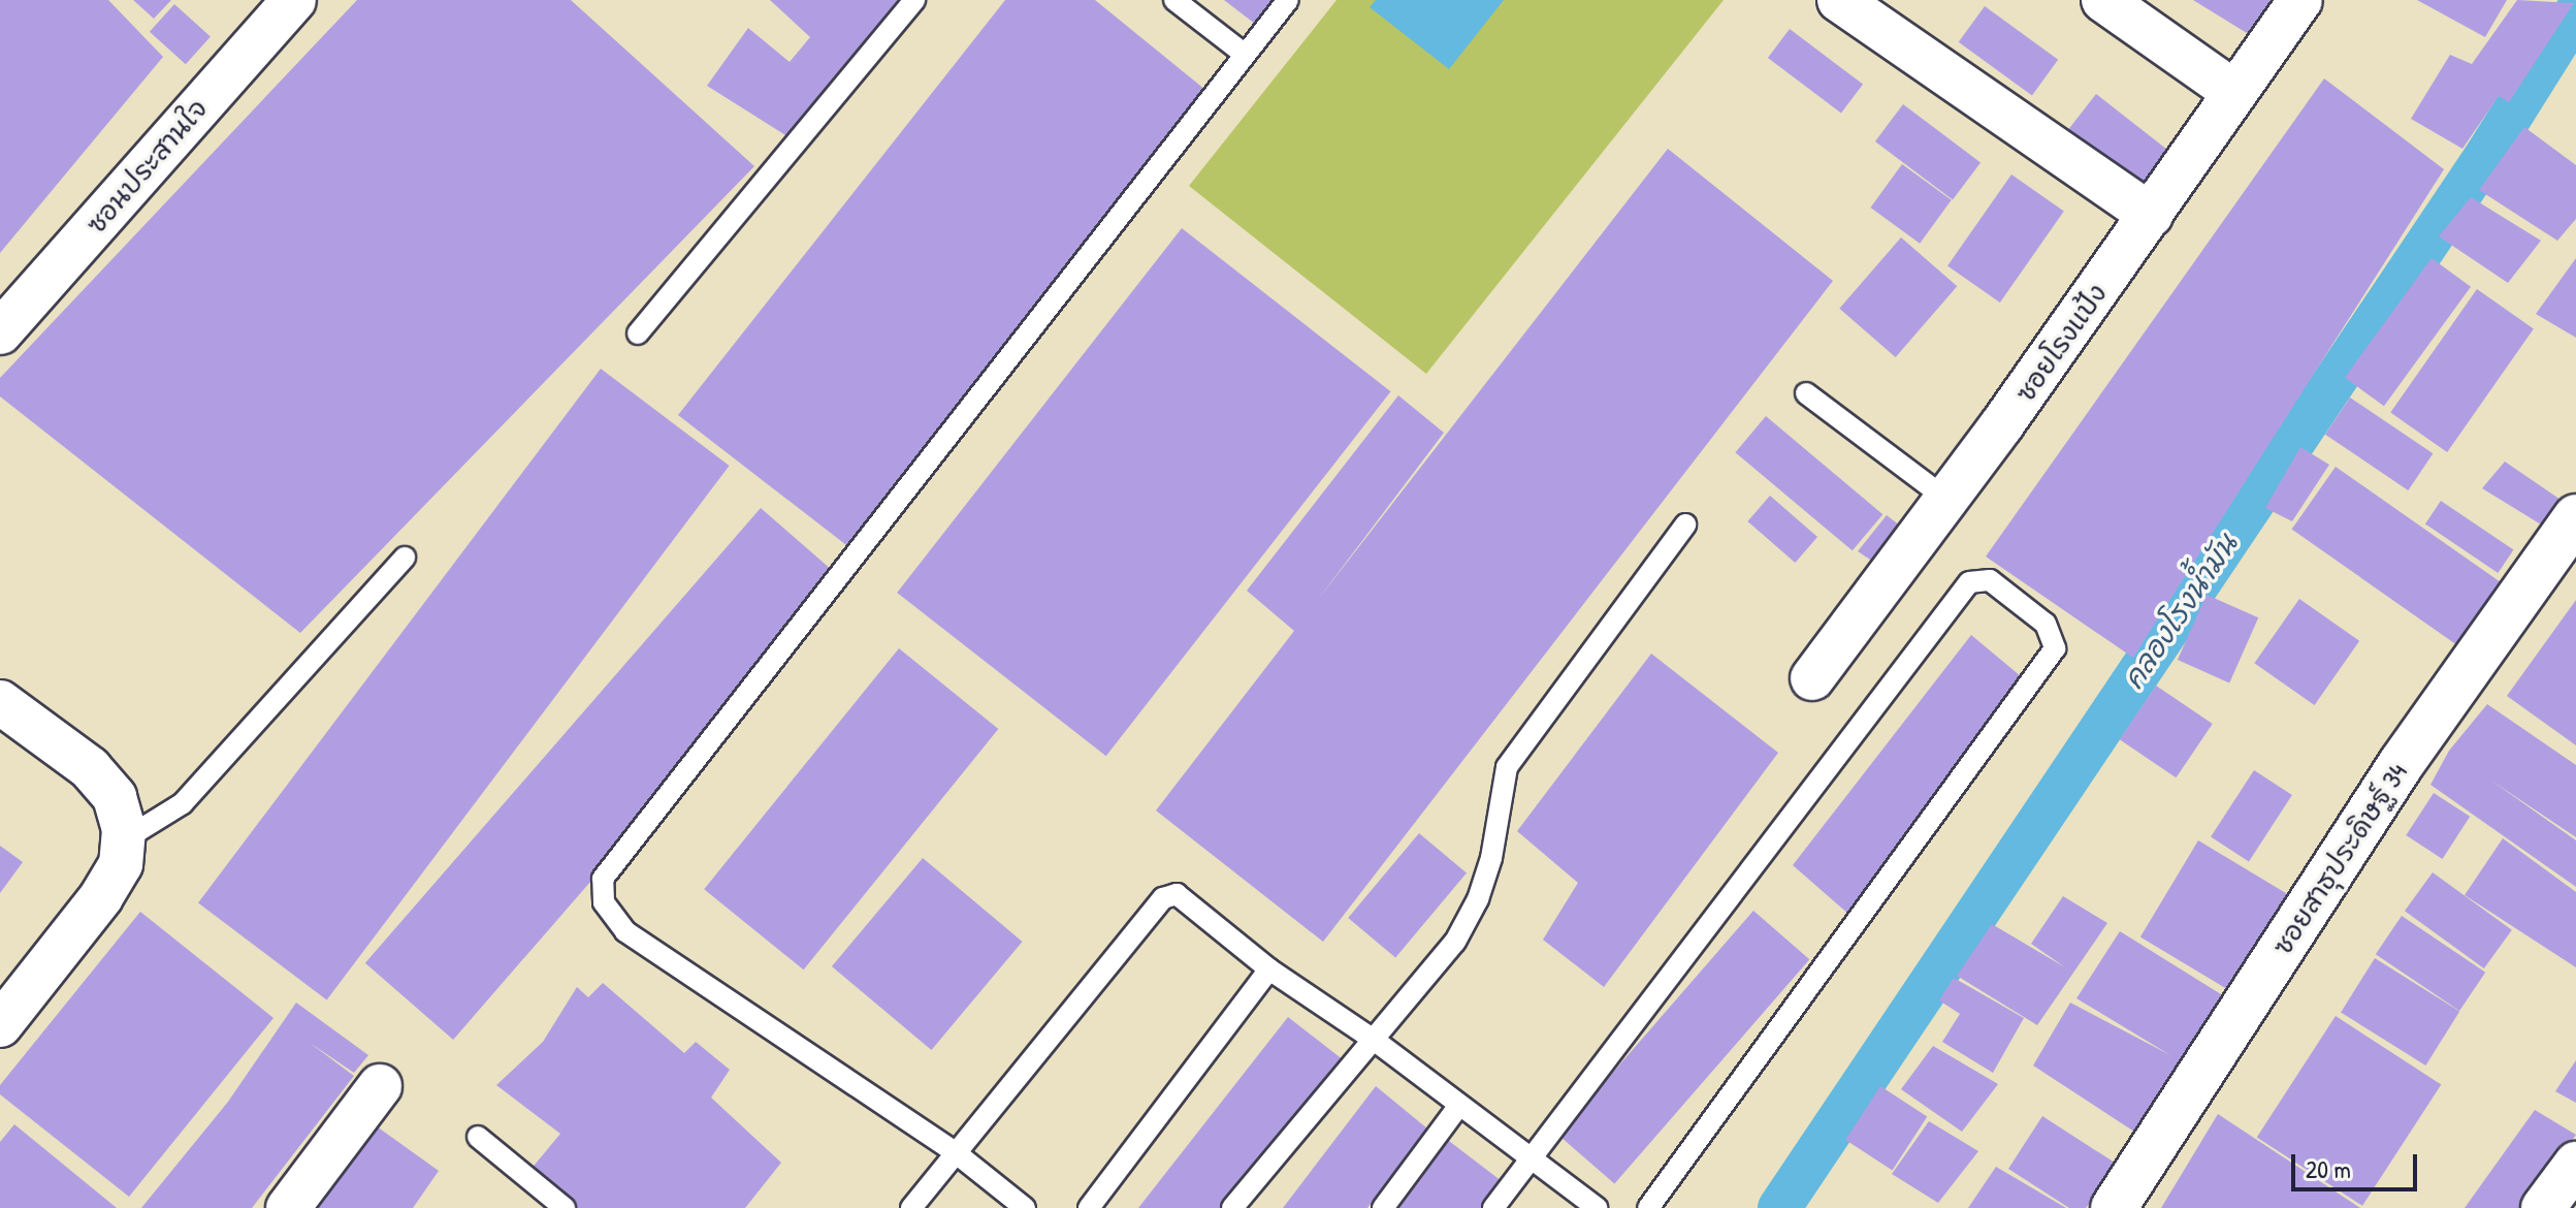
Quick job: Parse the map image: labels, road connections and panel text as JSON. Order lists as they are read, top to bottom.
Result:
{
  "streets": {
    "street": ["ซอนประสานใจ", "ซอยโรงแป้ง", "ซอยสาธุประดิษฐ์ 34"]
  },
  "water": ["คลองโรงน้ำมัน"],
  "scale_bar": "20 m"
}
